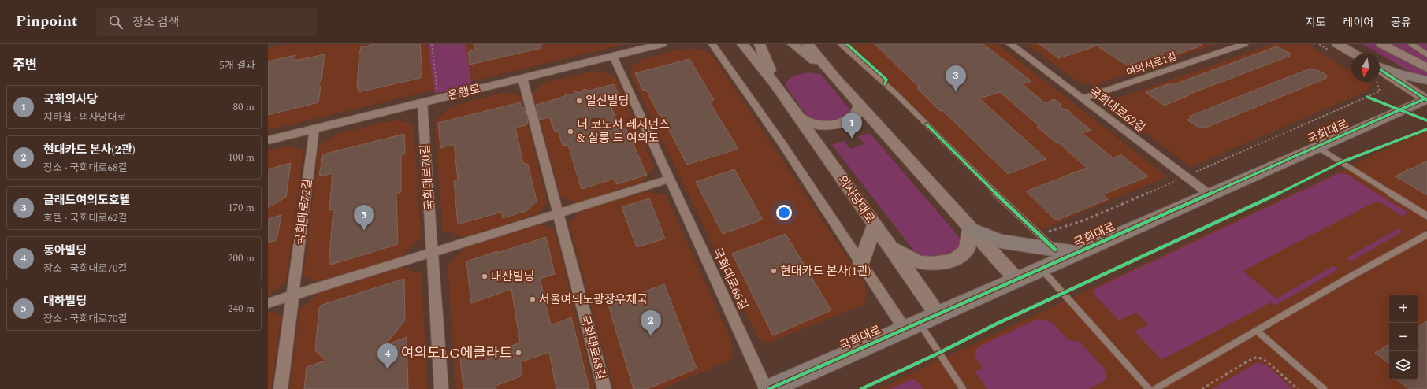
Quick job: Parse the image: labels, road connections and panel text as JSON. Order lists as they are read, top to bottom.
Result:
{
  "streets": {
    "main road": ["국회대로", "의사당대로"],
    "street": [
      "여의서로1길",
      "은행로",
      "국회대로62길",
      "국회대로70길",
      "국회대로72길",
      "국회대로66길",
      "국회대로68길"
    ]
  },
  "crossings": [
    ["여의서로1길", "국회대로62길"],
    ["은행로", "국회대로70길"],
    ["은행로", "국회대로72길"],
    ["은행로", "국회대로66길"],
    ["은행로", "국회대로68길"],
    ["국회대로62길", "국회대로"],
    ["국회대로", "의사당대로"]
  ],
  "places": [
    "일신빌딩",
    "더 코노셔 레지던스 & 살롱 드 여의도",
    "현대카드 본사(1관)",
    "대산빌딩",
    "서울여의도광장우체국",
    "여의도LG에클라트"
  ],
  "north": "bottom",
  "page": {
    "header": "Pinpoint",
    "search": "장소 검색",
    "nav": ["지도", "레이어", "공유"],
    "heading": ["주변", "5개 결과"],
    "pins": [
      "3",
      "1",
      "5",
      "2",
      "4"
    ],
    "list": [
      {
        "mark": "1",
        "name": "국회의사당",
        "note": "지하철 · 의사당대로",
        "value": "80 m"
      },
      {
        "mark": "2",
        "name": "현대카드 본사(2관)",
        "note": "장소 · 국회대로68길",
        "value": "100 m"
      },
      {
        "mark": "3",
        "name": "글래드여의도호텔",
        "note": "호텔 · 국회대로62길",
        "value": "170 m"
      },
      {
        "mark": "4",
        "name": "동아빌딩",
        "note": "장소 · 국회대로70길",
        "value": "200 m"
      },
      {
        "mark": "5",
        "name": "대하빌딩",
        "note": "장소 · 국회대로70길",
        "value": "240 m"
      }
    ],
    "map_buttons": ["+", "−"]
  }
}
